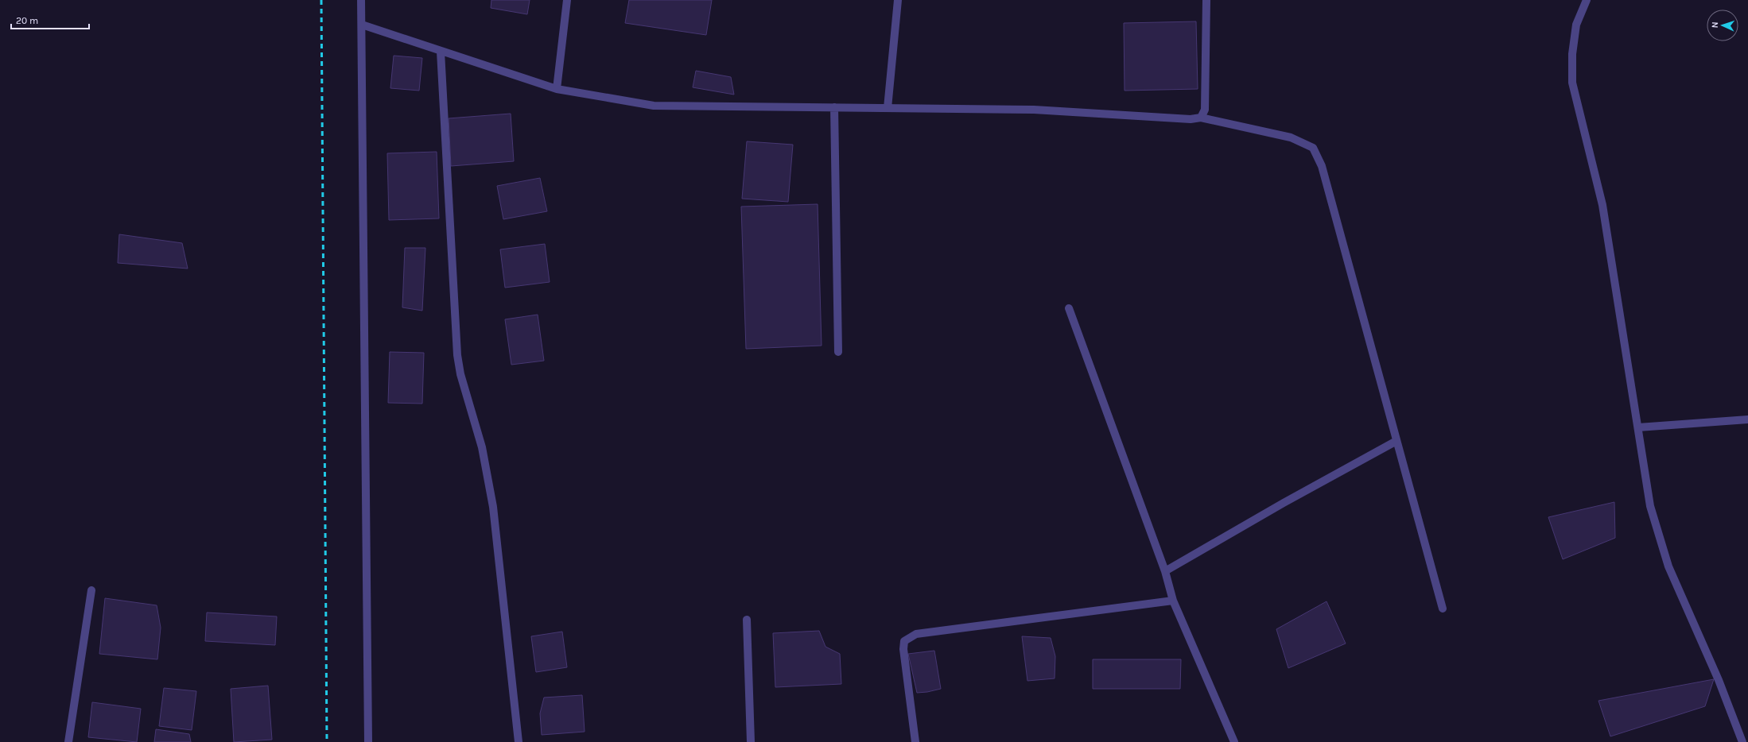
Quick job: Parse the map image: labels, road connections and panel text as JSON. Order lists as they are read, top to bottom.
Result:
{
  "scale_bar": "20 m",
  "north": "left"
}
